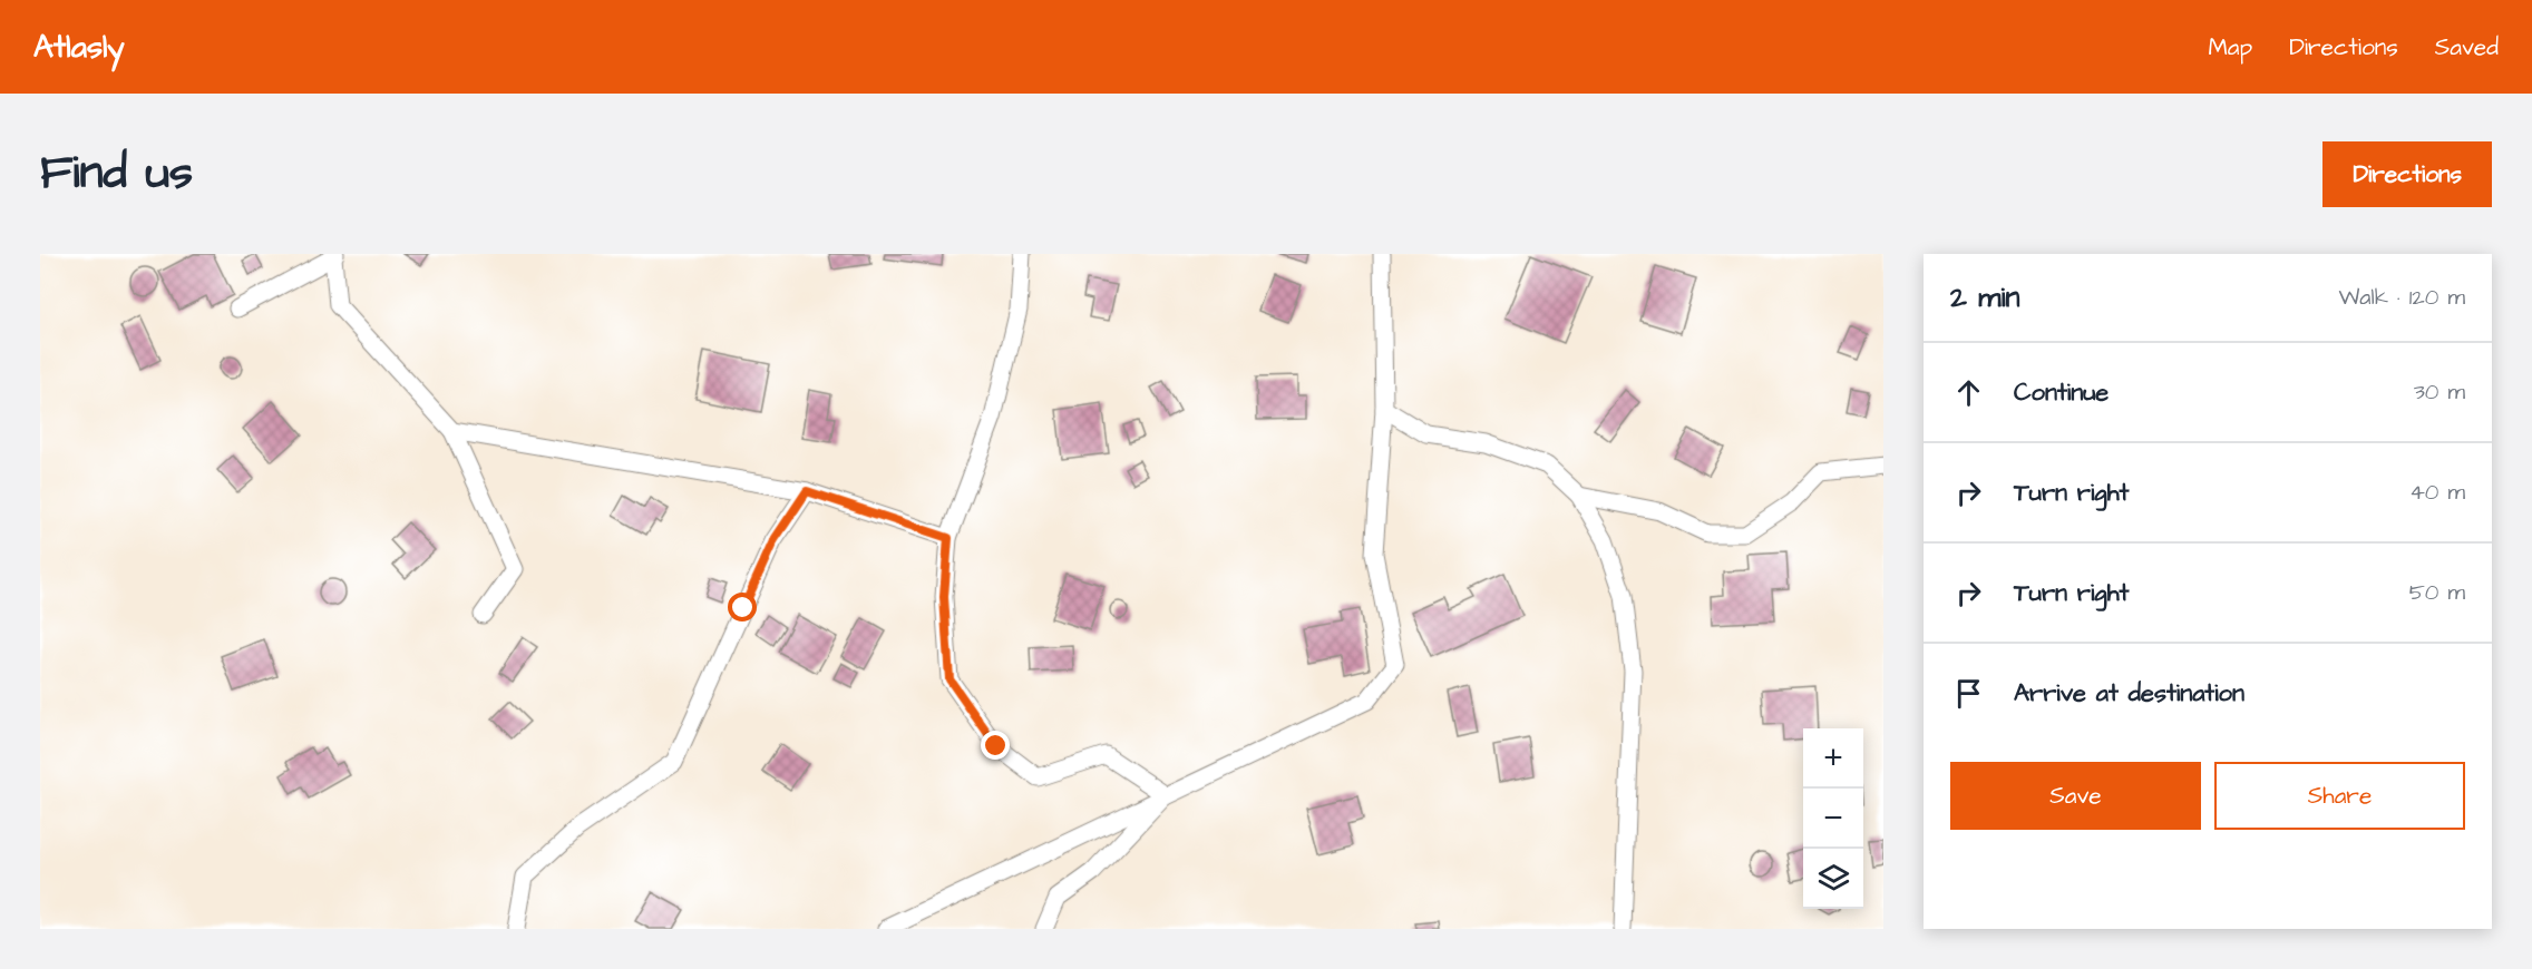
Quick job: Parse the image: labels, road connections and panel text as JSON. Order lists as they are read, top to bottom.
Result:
{
  "page": {
    "header": "Atlasly",
    "nav": ["Map", "Directions", "Saved"],
    "title": "Find us",
    "buttons": [
      "Directions",
      ["Save", "Share"]
    ],
    "heading": ["2 min", "Walk · 120 m"],
    "list": [
      ["Continue", "30 m"],
      ["Turn right", "40 m"],
      ["Turn right", "50 m"],
      "Arrive at destination"
    ],
    "map_buttons": ["+", "−"]
  }
}
